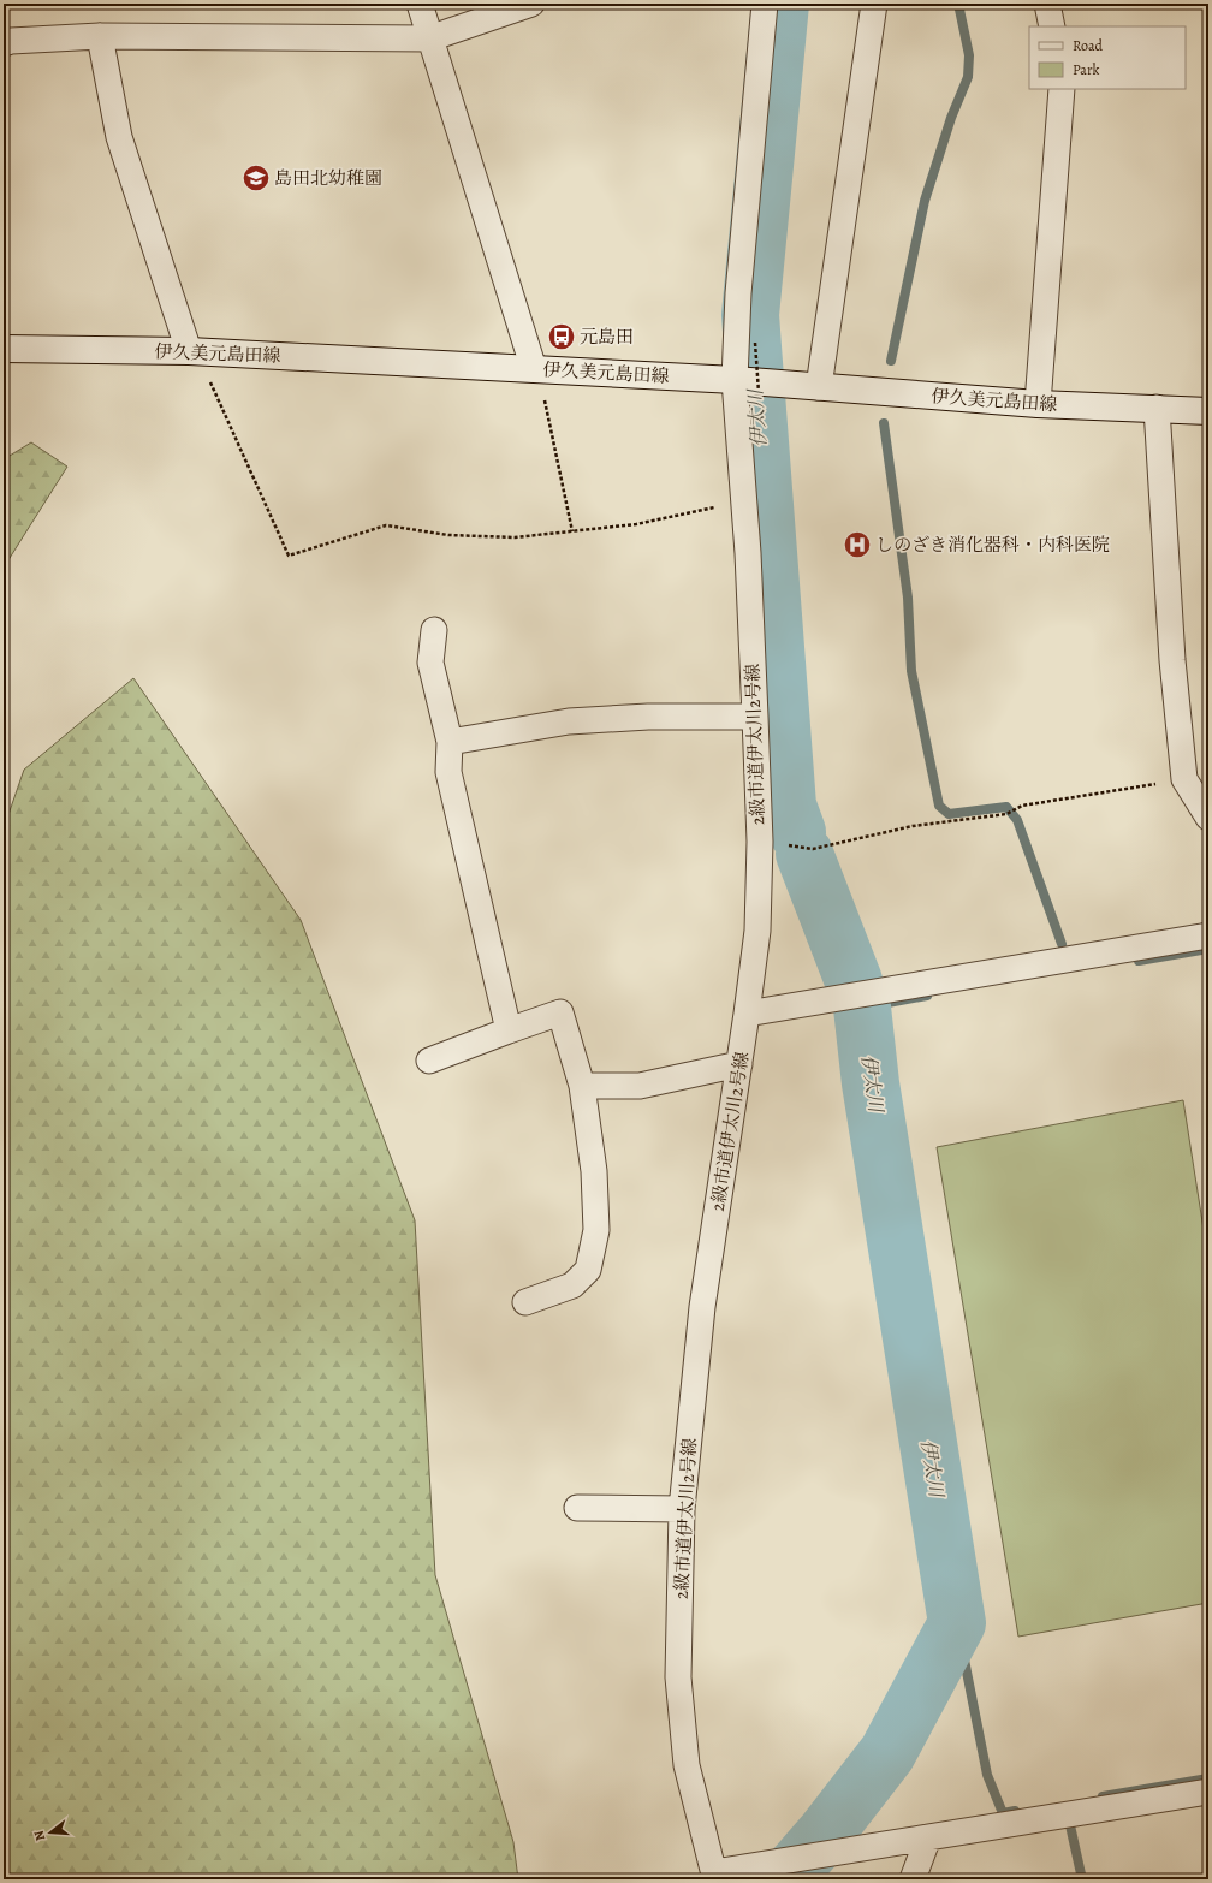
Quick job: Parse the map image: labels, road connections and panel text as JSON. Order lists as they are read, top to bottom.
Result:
{
  "streets": {
    "main road": ["伊久美元島田線"],
    "street": ["2級市道伊太川2号線"]
  },
  "crossings": [
    ["伊久美元島田線", "2級市道伊太川2号線"]
  ],
  "water": ["伊太川"],
  "places": {
    "school or university": ["島田北幼稚園"],
    "bus stop": ["元島田"],
    "hospital": ["しのざき消化器科・内科医院"]
  },
  "legend": ["Road", "Park"],
  "north": "left"
}
